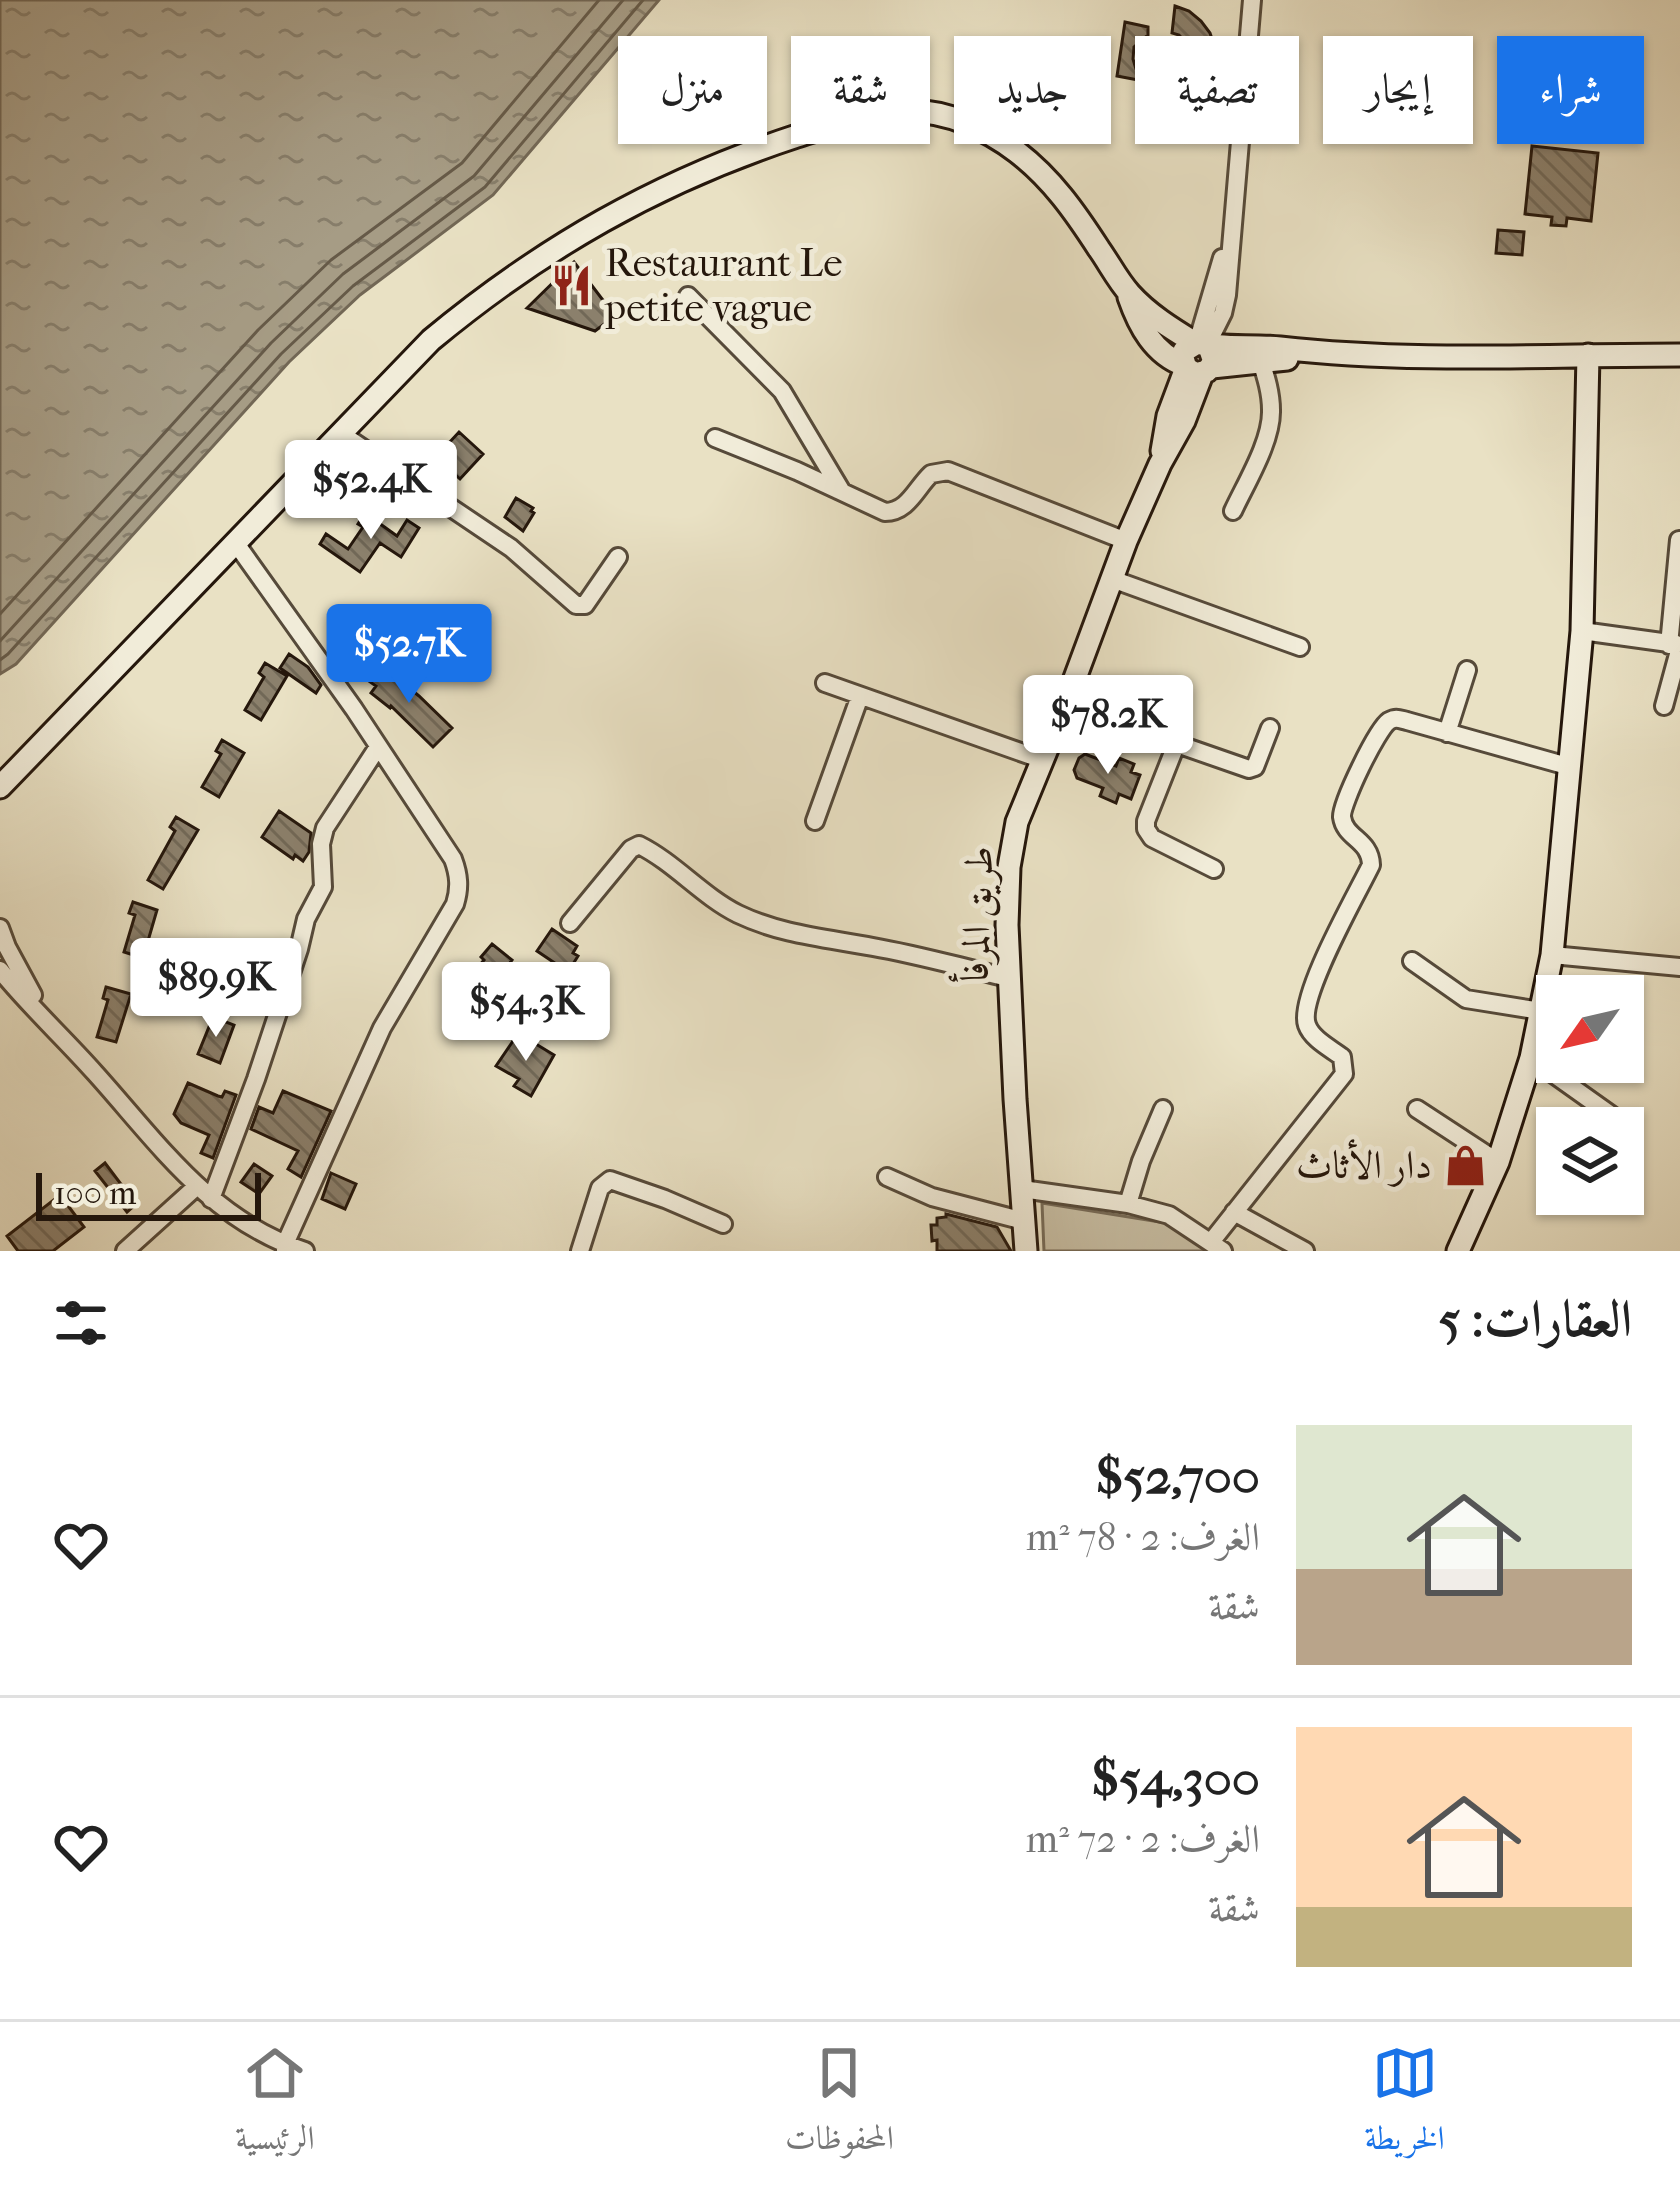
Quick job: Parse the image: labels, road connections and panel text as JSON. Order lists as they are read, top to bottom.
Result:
{
  "streets": {
    "street": ["طريق المرفأ"]
  },
  "places": {
    "restaurant": ["Restaurant Le petite vague"],
    "shop": ["دار الأثاث"]
  },
  "scale_bar": "100 m",
  "north": "bottom left",
  "page": {
    "chip": [
      "شراء",
      "إيجار",
      "تصفية",
      "جديد",
      "شقة",
      "منزل"
    ],
    "price": [
      "$52.4K",
      "$52.7K",
      "$78.2K",
      "$89.9K",
      "$54.3K"
    ],
    "scale": "100 m",
    "heading": "العقارات: 5",
    "list": [
      {
        "name": "$52,700",
        "note": "الغرف: 2 · 78 m² · شقة"
      },
      {
        "name": "$54,300",
        "note": "الغرف: 2 · 72 m² · شقة"
      }
    ],
    "tabs": ["الخريطة", "المحفوظات", "الرئيسية"]
  }
}
